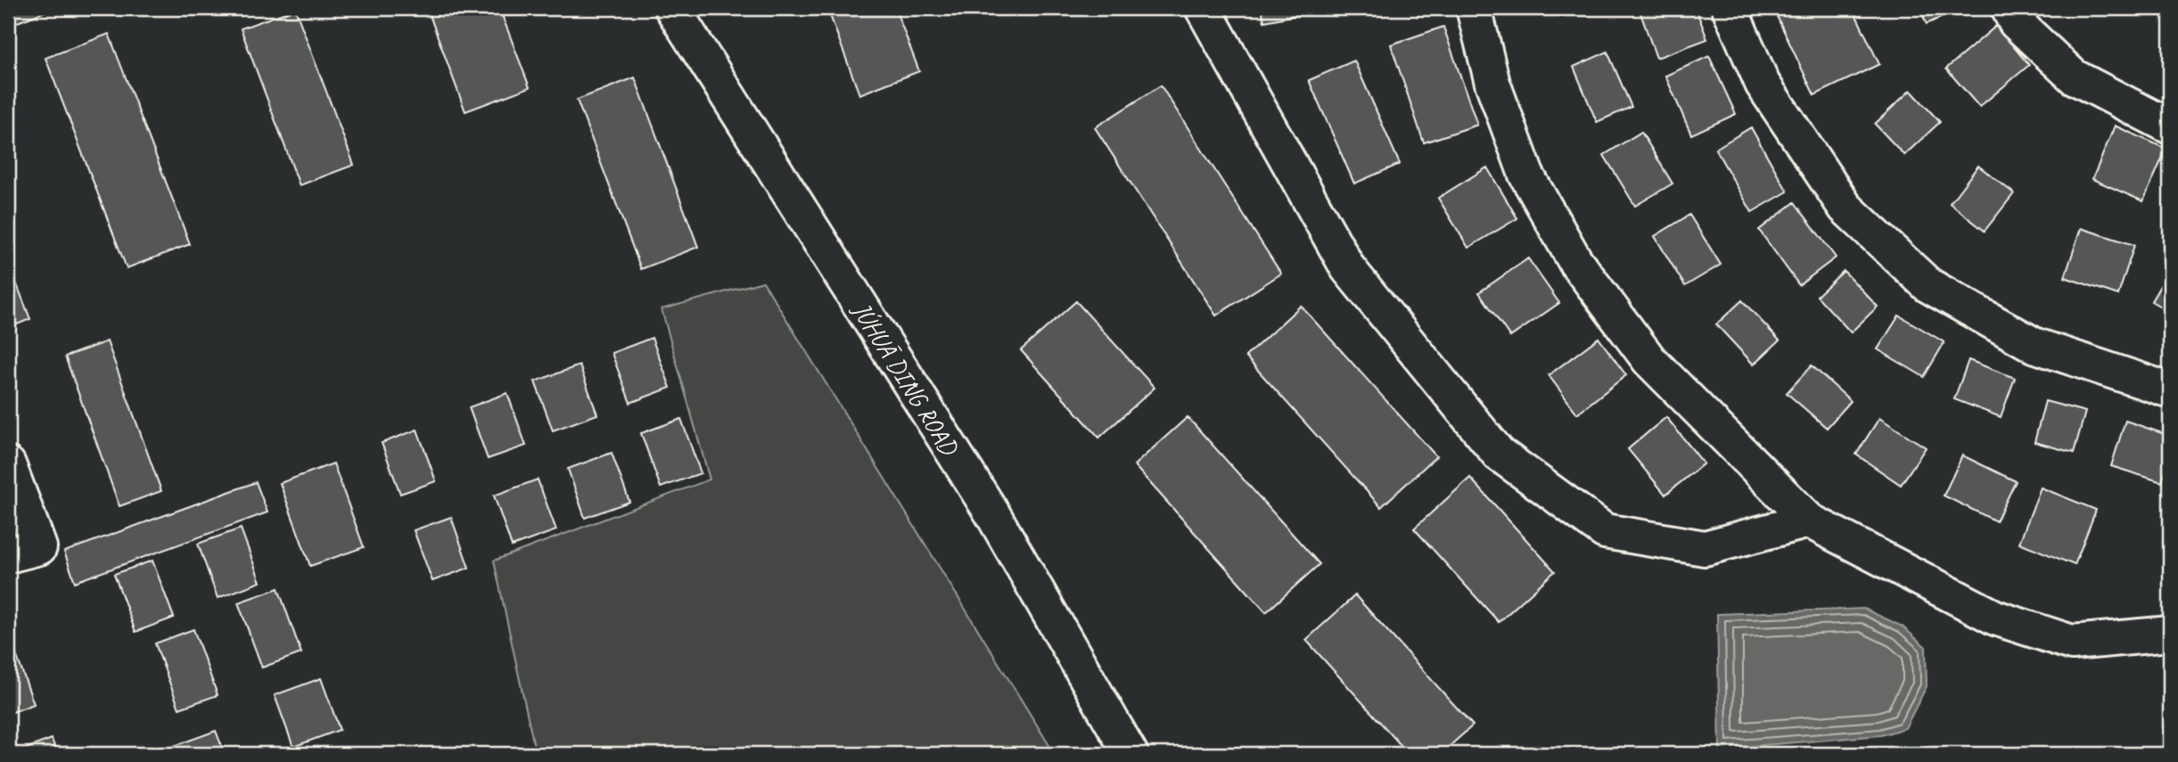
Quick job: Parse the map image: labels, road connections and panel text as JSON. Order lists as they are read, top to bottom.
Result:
{
  "streets": {
    "street": ["JÚHUĀ DǏNG ROAD"]
  }
}
